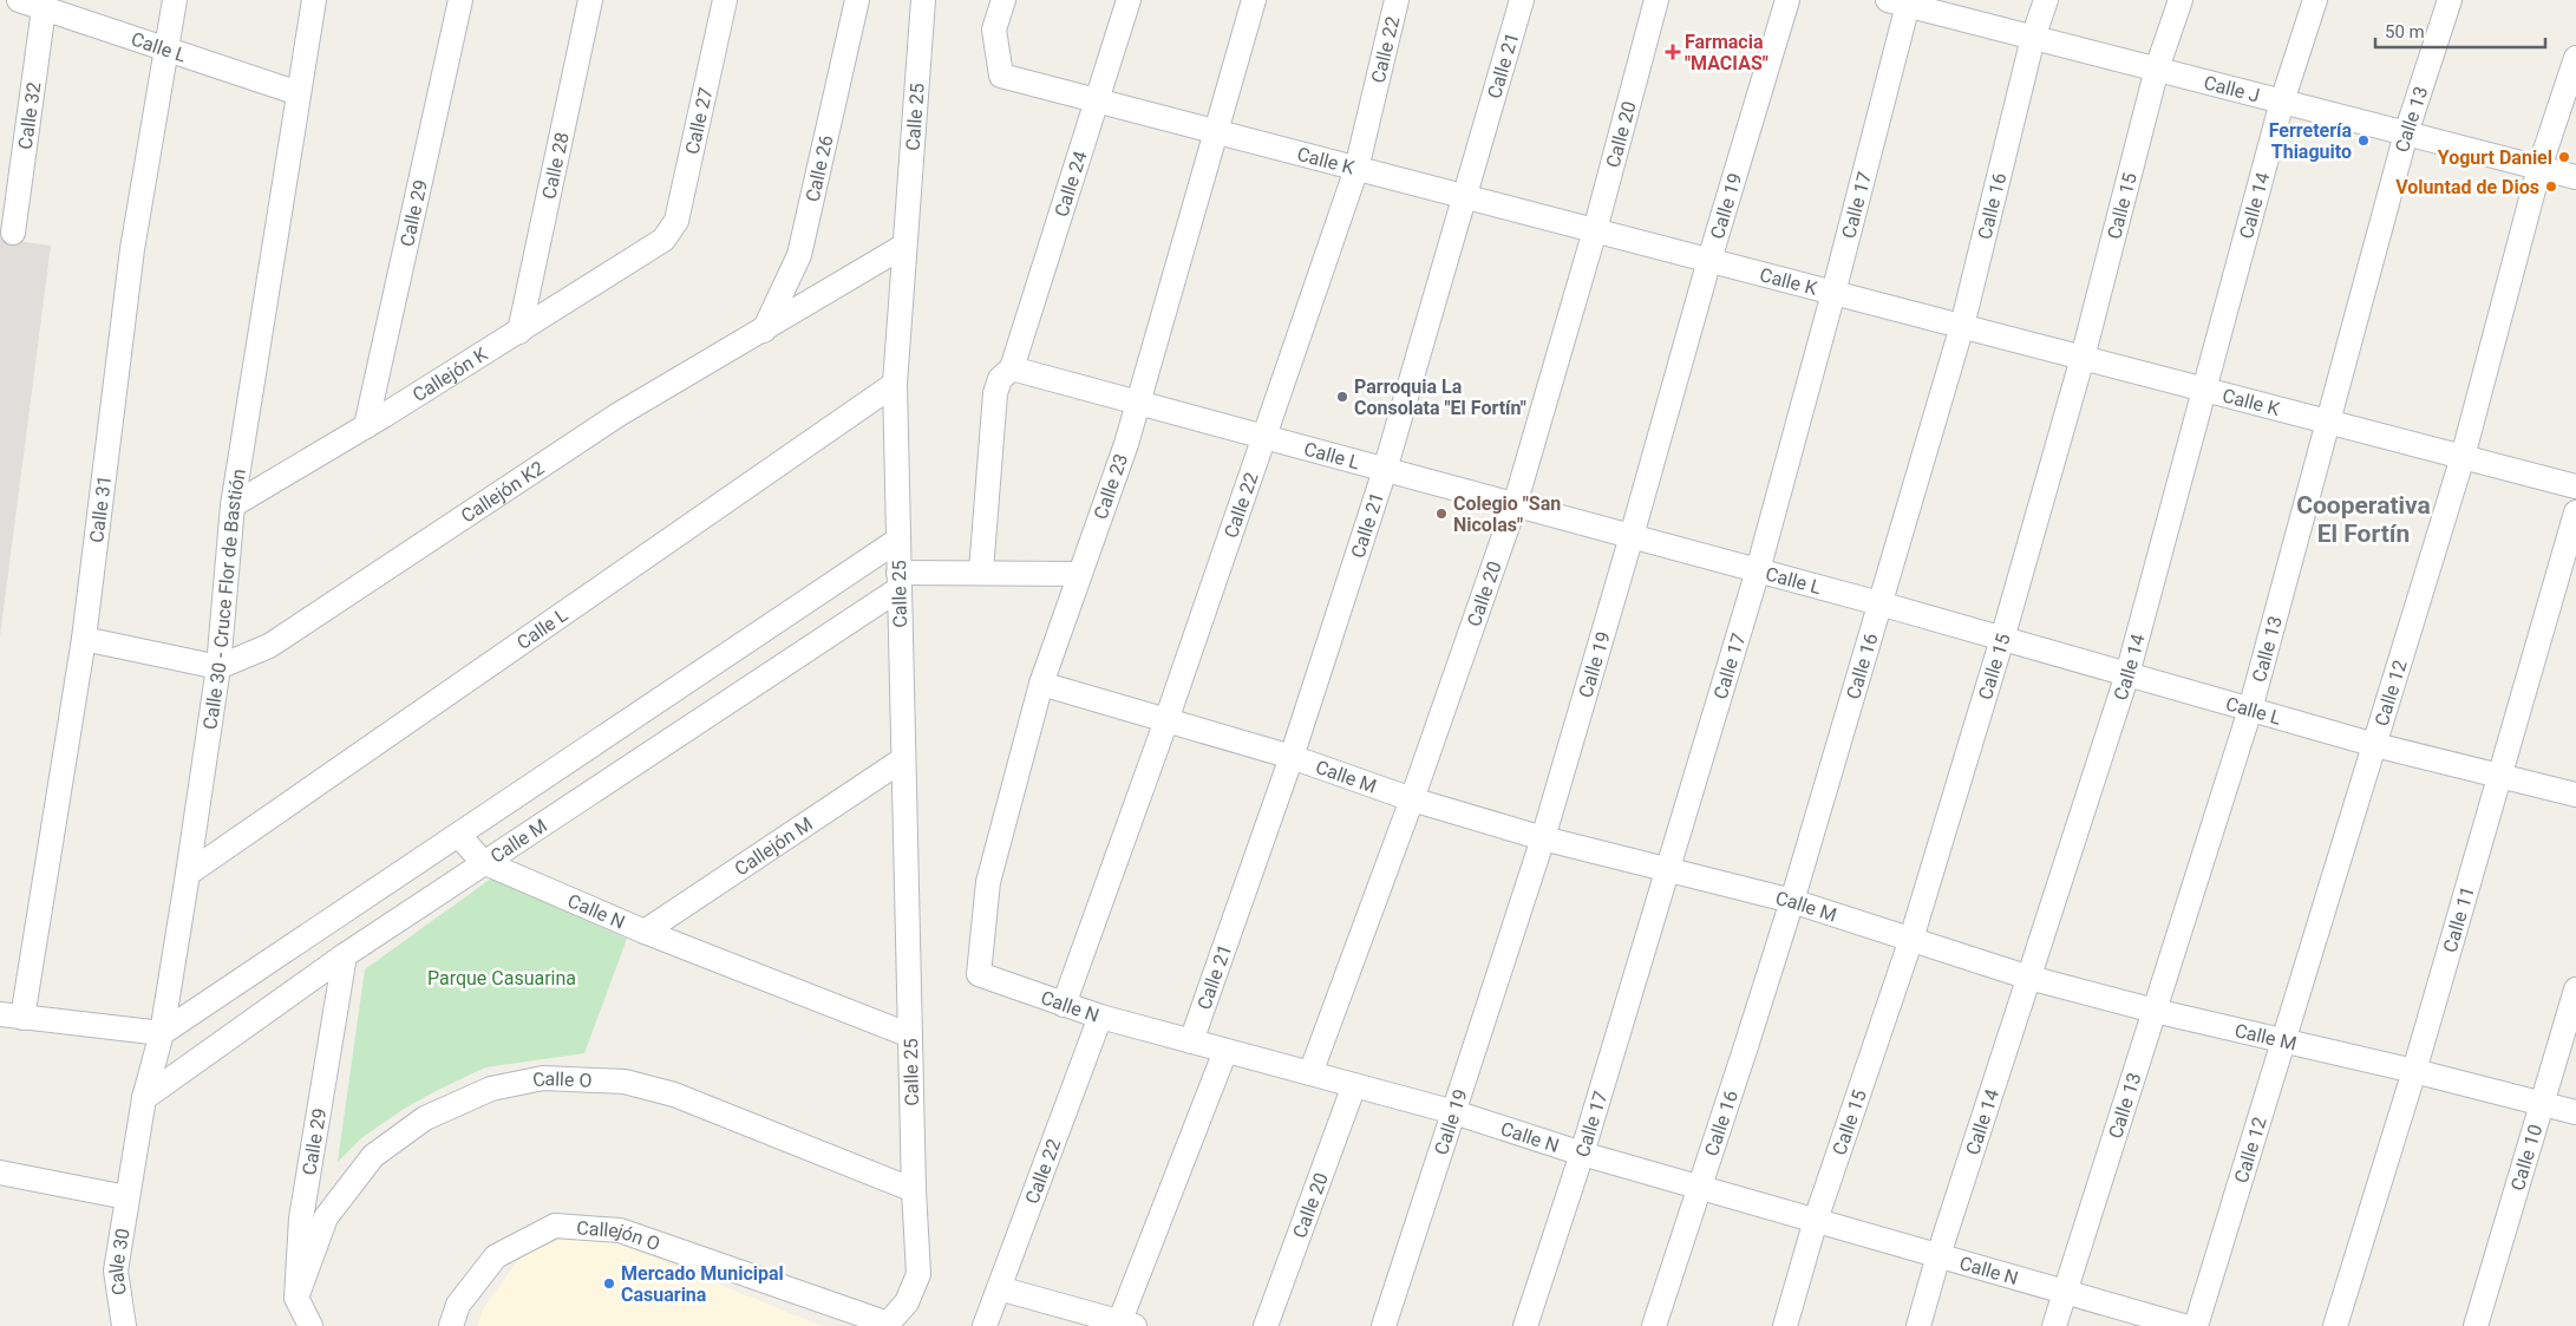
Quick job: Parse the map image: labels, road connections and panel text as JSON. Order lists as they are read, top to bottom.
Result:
{
  "streets": {
    "street": [
      "Calle L",
      "Calle 22",
      "Calle 21",
      "Calle J",
      "Calle 32",
      "Calle 25",
      "Calle 13",
      "Calle 27",
      "Calle 20",
      "Calle K",
      "Calle 28",
      "Calle 26",
      "Calle 24",
      "Calle 19",
      "Calle 17",
      "Calle 15",
      "Calle 14",
      "Calle 16",
      "Calle 29",
      "Callejón K",
      "Calle 23",
      "Callejón K2",
      "Calle 31",
      "Calle 30 - Cruce Flor de Bastión",
      "Calle 12",
      "Calle M",
      "Callejón M",
      "Calle N",
      "Calle 11",
      "Calle O",
      "Calle 10",
      "Callejón O",
      "Calle 30"
    ]
  },
  "crossings": [
    ["Calle L", "Calle 22"],
    ["Calle L", "Calle 21"],
    ["Calle L", "Calle 32"],
    ["Calle L", "Calle 25"],
    ["Calle L", "Calle 13"],
    ["Calle L", "Calle 20"],
    ["Calle L", "Calle 24"],
    ["Calle L", "Calle 19"],
    ["Calle L", "Calle 17"],
    ["Calle L", "Calle 15"],
    ["Calle L", "Calle 14"],
    ["Calle L", "Calle 16"],
    ["Calle L", "Calle 23"],
    ["Calle L", "Calle 31"],
    ["Calle L", "Calle 30 - Cruce Flor de Bastión"],
    ["Calle L", "Calle 12"],
    ["Calle L", "Calle 11"],
    ["Calle 22", "Calle K"],
    ["Calle 22", "Calle M"],
    ["Calle 22", "Calle N"],
    ["Calle 21", "Calle K"],
    ["Calle 21", "Calle M"],
    ["Calle 21", "Calle N"],
    ["Calle J", "Calle 13"],
    ["Calle J", "Calle 17"],
    ["Calle J", "Calle 15"],
    ["Calle J", "Calle 14"],
    ["Calle J", "Calle 16"],
    ["Calle J", "Calle 12"],
    ["Calle 25", "Callejón K2"],
    ["Calle 25", "Calle M"],
    ["Calle 25", "Callejón M"],
    ["Calle 25", "Calle N"],
    ["Calle 25", "Calle O"],
    ["Calle 25", "Callejón O"],
    ["Calle 13", "Calle K"],
    ["Calle 13", "Calle M"],
    ["Calle 13", "Calle N"],
    ["Calle 27", "Callejón K"],
    ["Calle 20", "Calle K"],
    ["Calle 20", "Calle M"],
    ["Calle 20", "Calle N"],
    ["Calle K", "Calle 24"],
    ["Calle K", "Calle 19"],
    ["Calle K", "Calle 17"],
    ["Calle K", "Calle 15"],
    ["Calle K", "Calle 14"],
    ["Calle K", "Calle 16"],
    ["Calle K", "Calle 23"],
    ["Calle K", "Calle 12"],
    ["Calle 28", "Callejón K"],
    ["Calle 26", "Callejón K2"],
    ["Calle 19", "Calle M"],
    ["Calle 19", "Calle N"],
    ["Calle 17", "Calle M"],
    ["Calle 17", "Calle N"],
    ["Calle 15", "Calle M"],
    ["Calle 15", "Calle N"],
    ["Calle 14", "Calle M"],
    ["Calle 14", "Calle N"],
    ["Calle 16", "Calle M"],
    ["Calle 16", "Calle N"],
    ["Calle 29", "Callejón K"],
    ["Calle 29", "Calle M"],
    ["Calle 29", "Calle O"],
    ["Callejón K", "Calle 30 - Cruce Flor de Bastión"],
    ["Calle 23", "Calle M"],
    ["Calle 23", "Calle N"],
    ["Callejón K2", "Calle 30 - Cruce Flor de Bastión"],
    ["Calle 30 - Cruce Flor de Bastión", "Calle M"],
    ["Calle 30 - Cruce Flor de Bastión", "Calle 30"],
    ["Calle 12", "Calle M"],
    ["Calle M", "Calle N"],
    ["Calle M", "Calle 11"],
    ["Calle M", "Calle 10"],
    ["Callejón M", "Calle N"],
    ["Calle O", "Callejón O"]
  ],
  "districts": ["Cooperativa El Fortín"],
  "parks": ["Parque Casuarina"],
  "places": {
    "health": ["Farmacia \"MACIAS\""],
    "other": [
      "Ferretería Thiaguito",
      "Yogurt Daniel",
      "Voluntad de Dios",
      "Parroquia La Consolata \"El Fortín\"",
      "Colegio \"San Nicolas\"",
      "Mercado Municipal Casuarina"
    ]
  },
  "scale_bar": "50 m"
}
